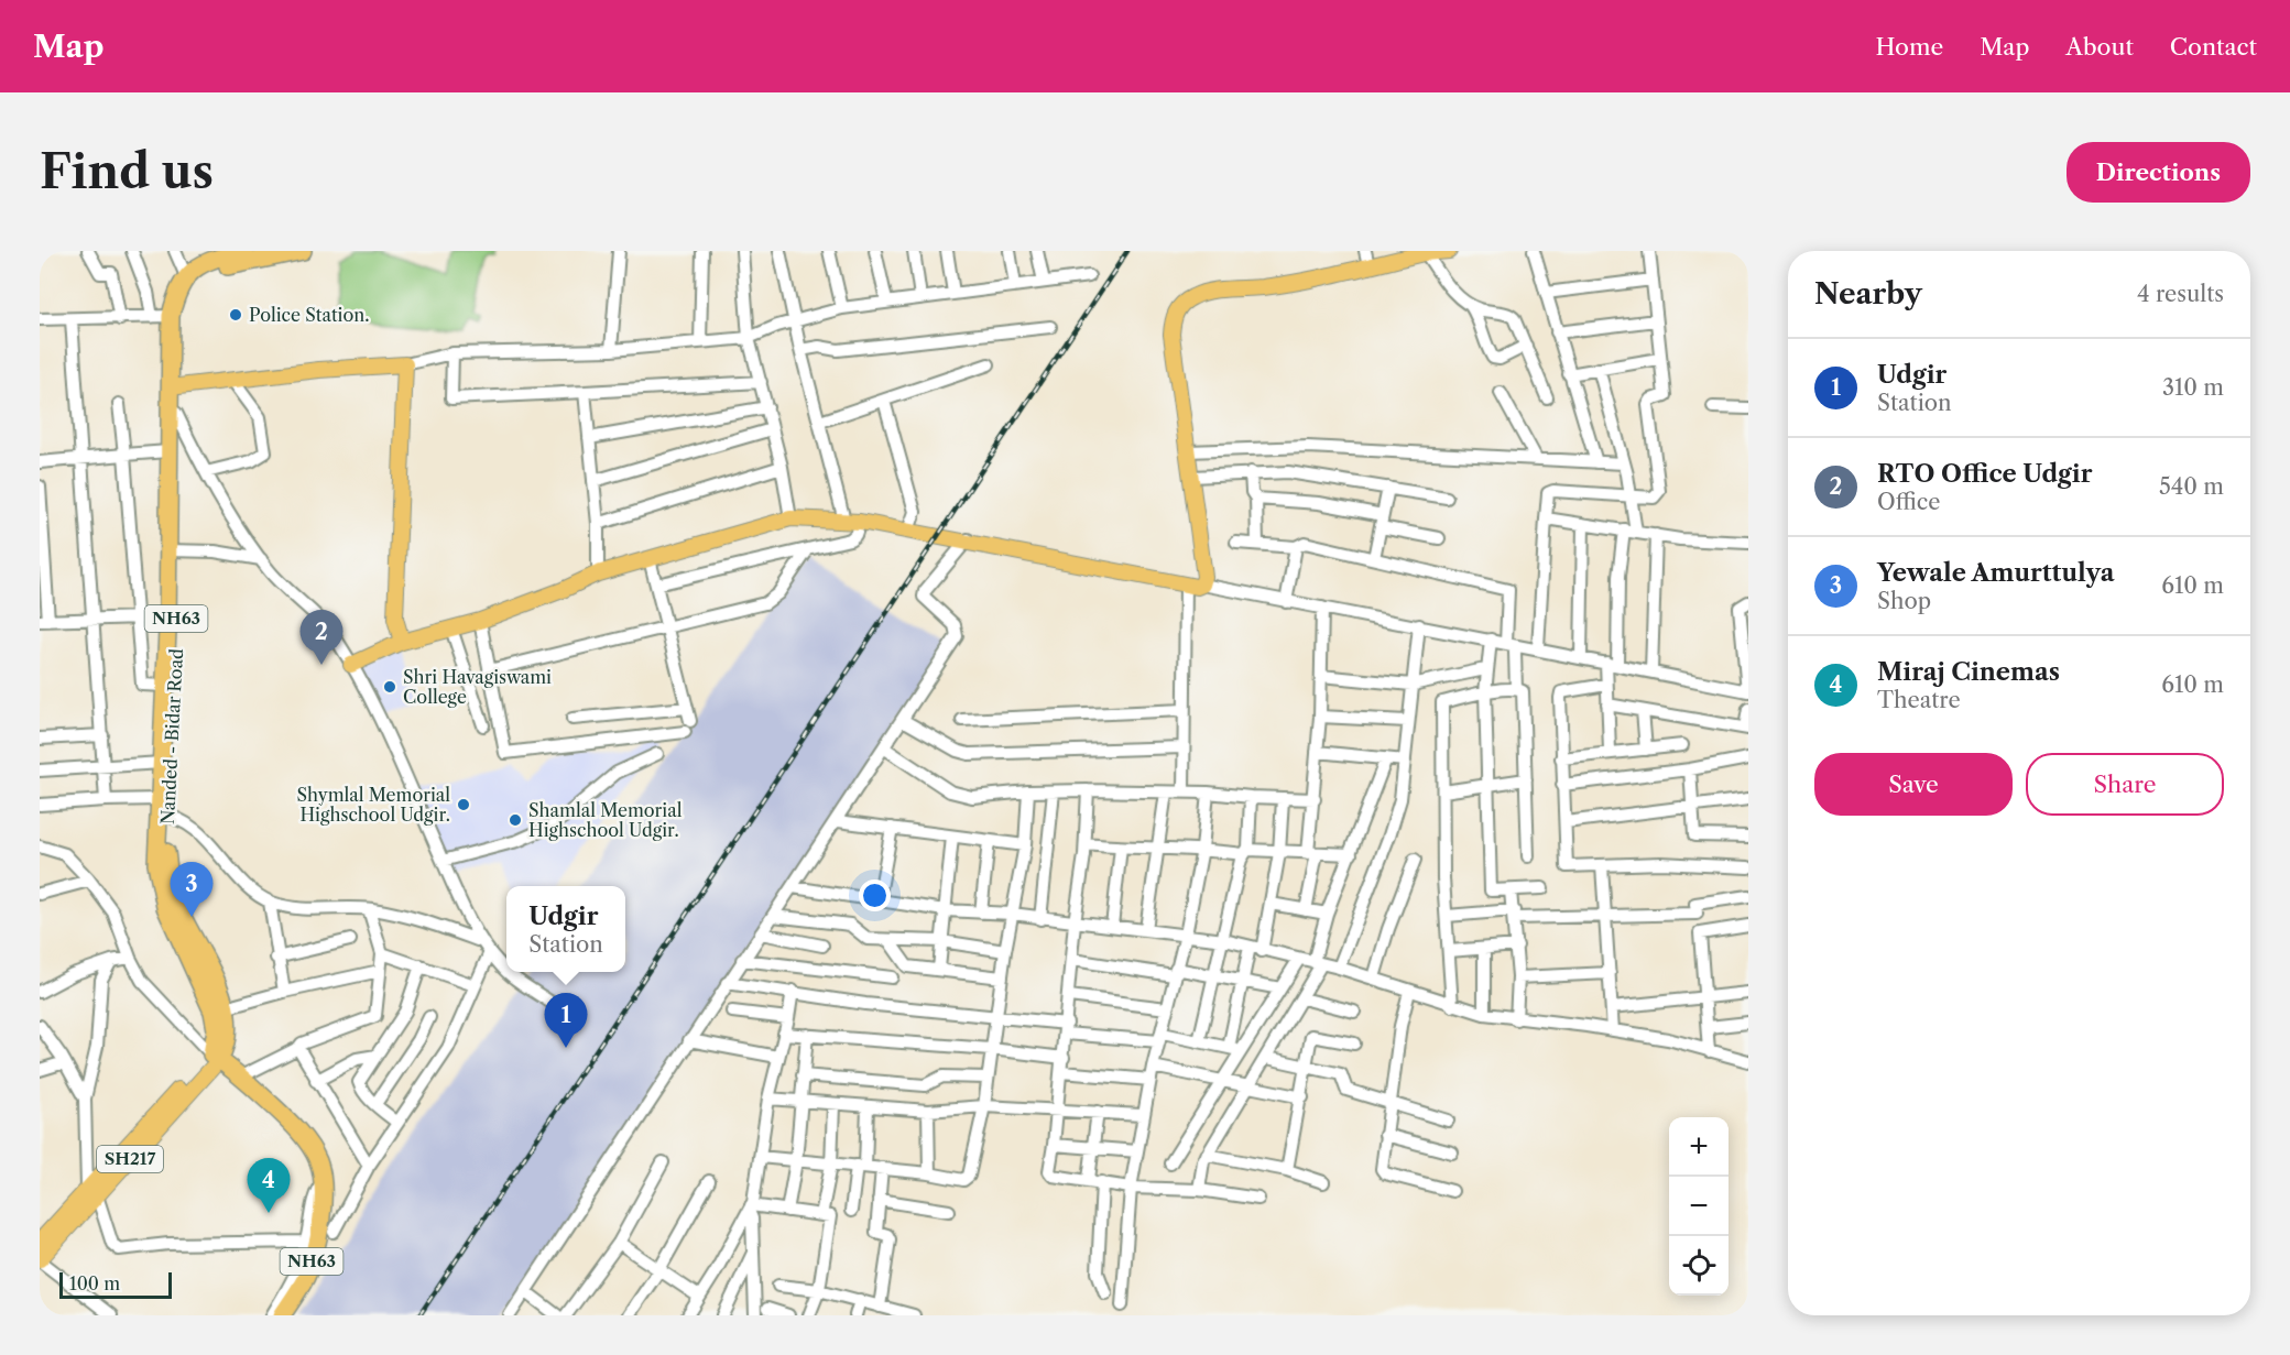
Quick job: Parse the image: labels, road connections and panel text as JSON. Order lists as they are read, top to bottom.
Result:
{
  "streets": {
    "highway": ["NH63", "Nanded - Bidar Road"],
    "main road": ["SH217"]
  },
  "crossings": [
    ["NH63", "Nanded - Bidar Road"],
    ["NH63", "SH217"],
    ["Nanded - Bidar Road", "SH217"]
  ],
  "places": [
    "Police Station.",
    "Shri Havagiswami College",
    "Shymlal Memorial Highschool Udgir.",
    "Shamlal Memorial Highschool Udgir."
  ],
  "scale_bar": "100 m",
  "page": {
    "header": "Map",
    "nav": [
      "Home",
      "Map",
      "About",
      "Contact"
    ],
    "buttons": [
      "Directions",
      ["Save", "Share"]
    ],
    "title": "Find us",
    "heading": ["Nearby", "4 results"],
    "list": [
      {
        "mark": "1",
        "name": "Udgir",
        "note": "Station",
        "value": "310 m"
      },
      {
        "mark": "2",
        "name": "RTO Office Udgir",
        "note": "Office",
        "value": "540 m"
      },
      {
        "mark": "3",
        "name": "Yewale Amurttulya",
        "note": "Shop",
        "value": "610 m"
      },
      {
        "mark": "4",
        "name": "Miraj Cinemas",
        "note": "Theatre",
        "value": "610 m"
      }
    ],
    "pins": [
      "2",
      "3",
      "1",
      "4"
    ],
    "popup": ["Udgir", "Station"],
    "map_buttons": ["+", "−"],
    "scale": "100 m"
  }
}
